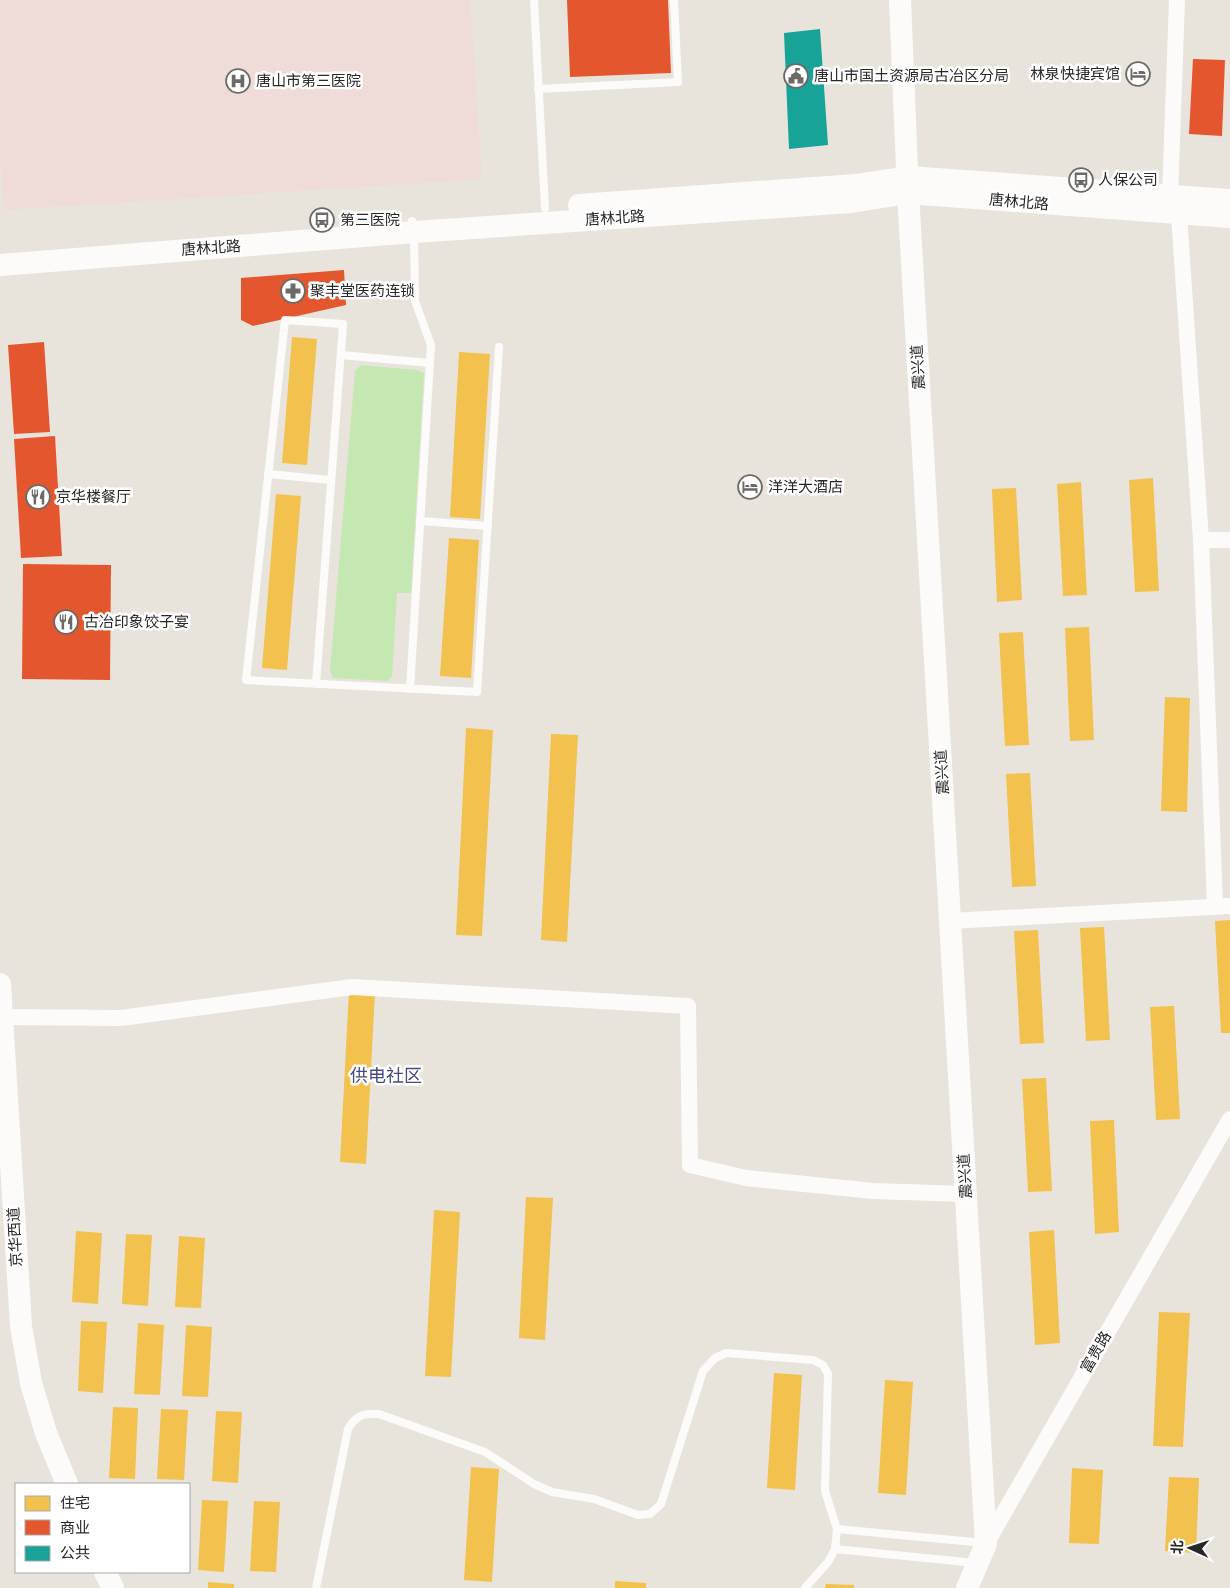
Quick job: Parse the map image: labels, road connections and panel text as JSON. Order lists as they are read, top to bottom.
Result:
{
  "streets": {
    "main road": [
      "唐林北路",
      "震兴道",
      "京华西道",
      "富贵路"
    ]
  },
  "crossings": [
    ["唐林北路", "震兴道"],
    ["震兴道", "富贵路"]
  ],
  "districts": ["供电社区"],
  "places": {
    "hotel": ["林泉快捷宾馆", "洋洋大酒店"],
    "public building": ["唐山市国土资源局古冶区分局"],
    "hospital": ["唐山市第三医院"],
    "bus stop": ["人保公司", "第三医院"],
    "pharmacy": ["聚丰堂医药连锁"],
    "restaurant": ["京华楼餐厅", "古冶印象饺子宴"]
  },
  "legend": ["住宅", "商业", "公共"],
  "north": "left"
}
